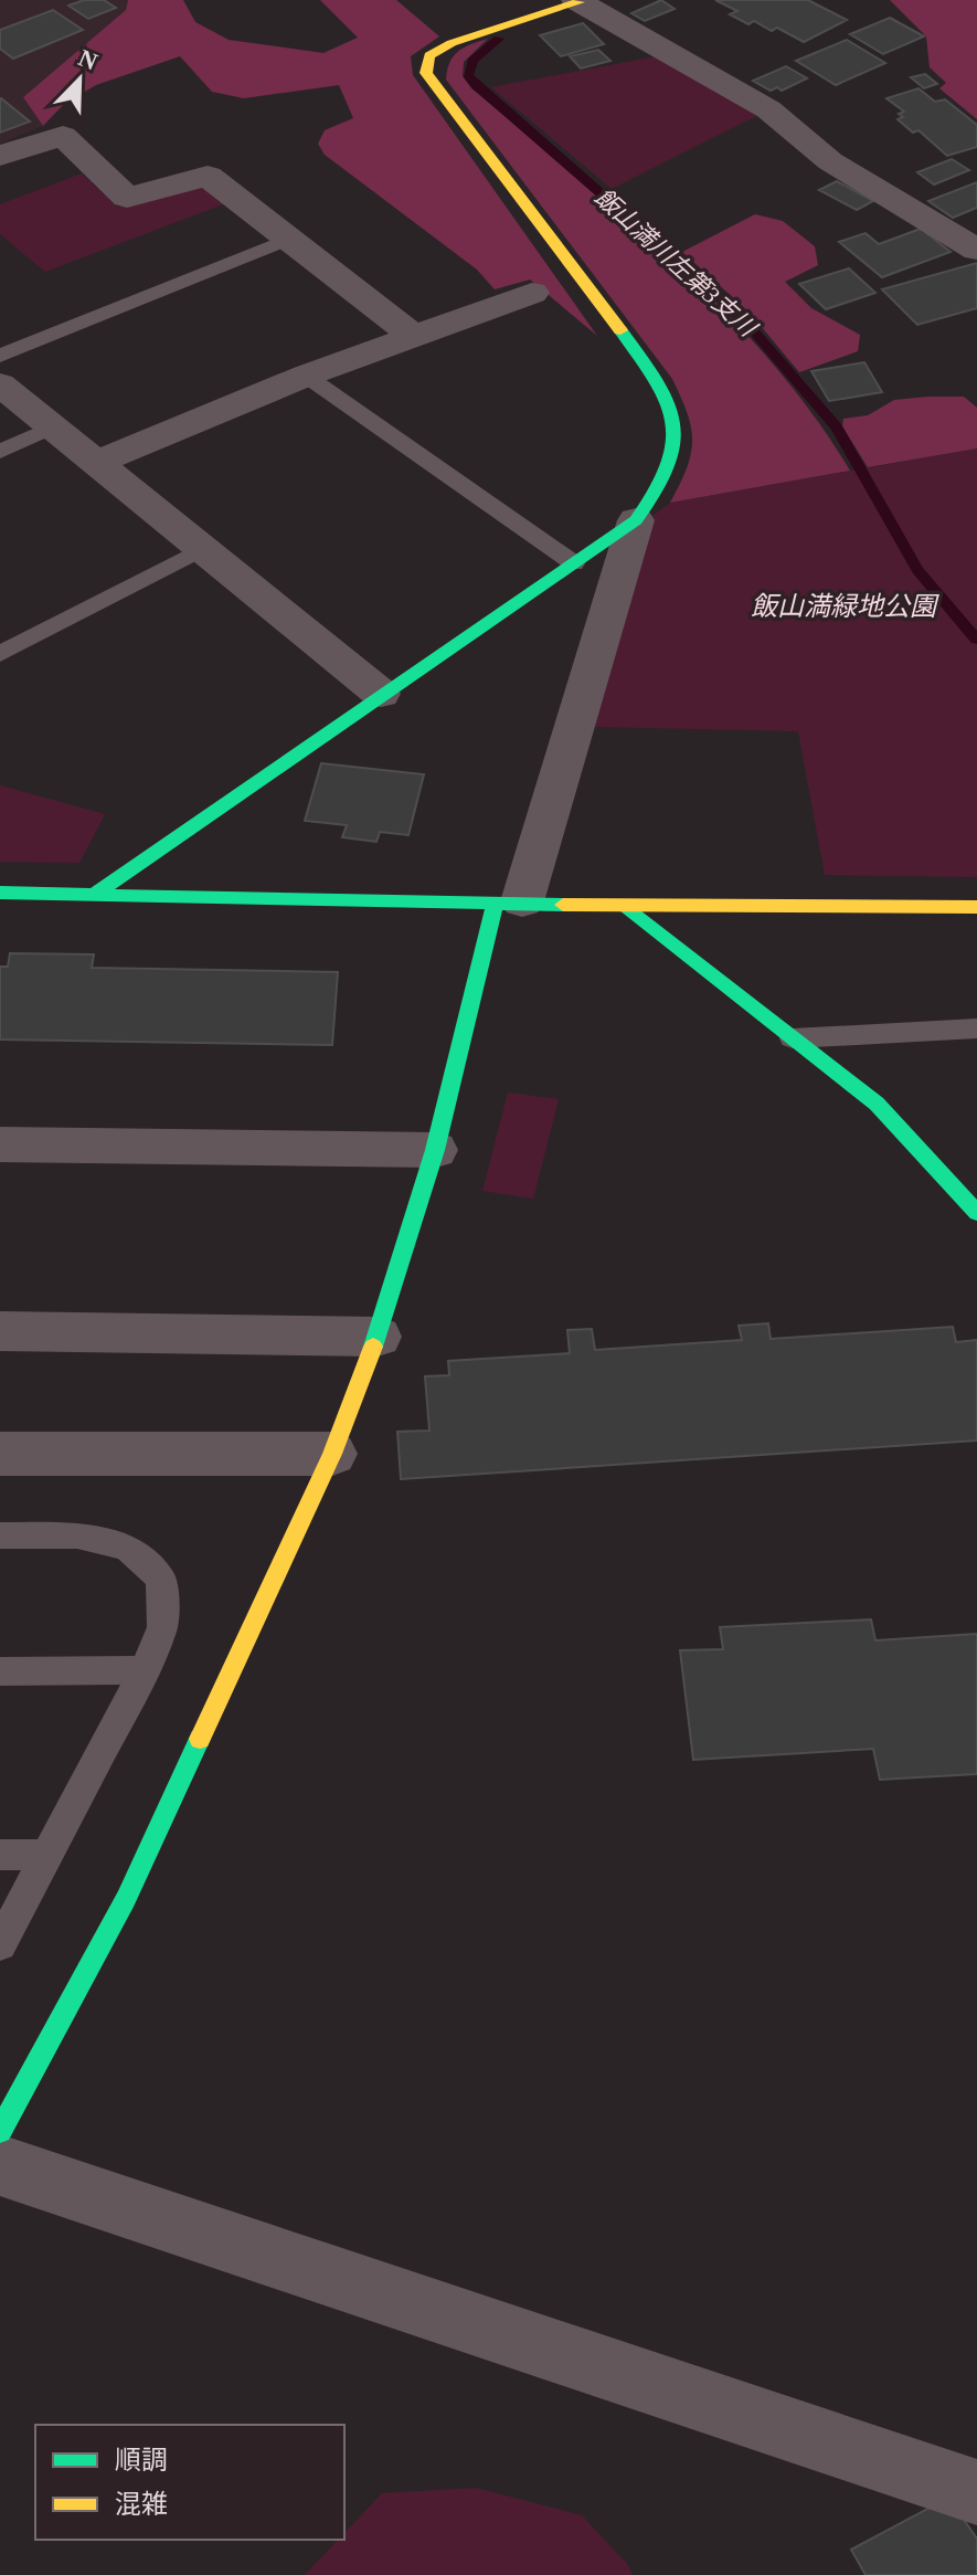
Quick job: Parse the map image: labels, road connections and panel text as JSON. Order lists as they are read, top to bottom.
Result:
{
  "water": ["飯山満川左第3支川"],
  "parks": ["飯山満緑地公園"],
  "legend": ["順調", "混雑"],
  "north": "top right"
}
